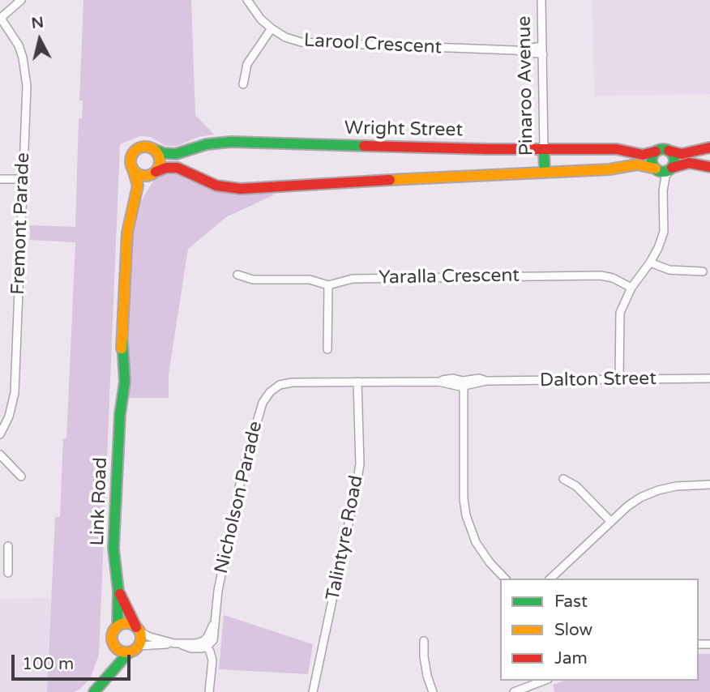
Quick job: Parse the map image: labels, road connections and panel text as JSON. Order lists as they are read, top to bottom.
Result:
{
  "streets": {
    "street": [
      "Larool Crescent",
      "Pinaroo Avenue",
      "Wright Street",
      "Fremont Parade",
      "Yaralla Crescent",
      "Dalton Street",
      "Nicholson Parade",
      "Link Road",
      "Talintyre Road"
    ]
  },
  "crossings": [
    ["Larool Crescent", "Pinaroo Avenue"],
    ["Pinaroo Avenue", "Wright Street"],
    ["Wright Street", "Link Road"],
    ["Dalton Street", "Nicholson Parade"],
    ["Dalton Street", "Talintyre Road"]
  ],
  "legend": ["Fast", "Slow", "Jam"],
  "scale_bar": "100 m",
  "north": "top"
}
